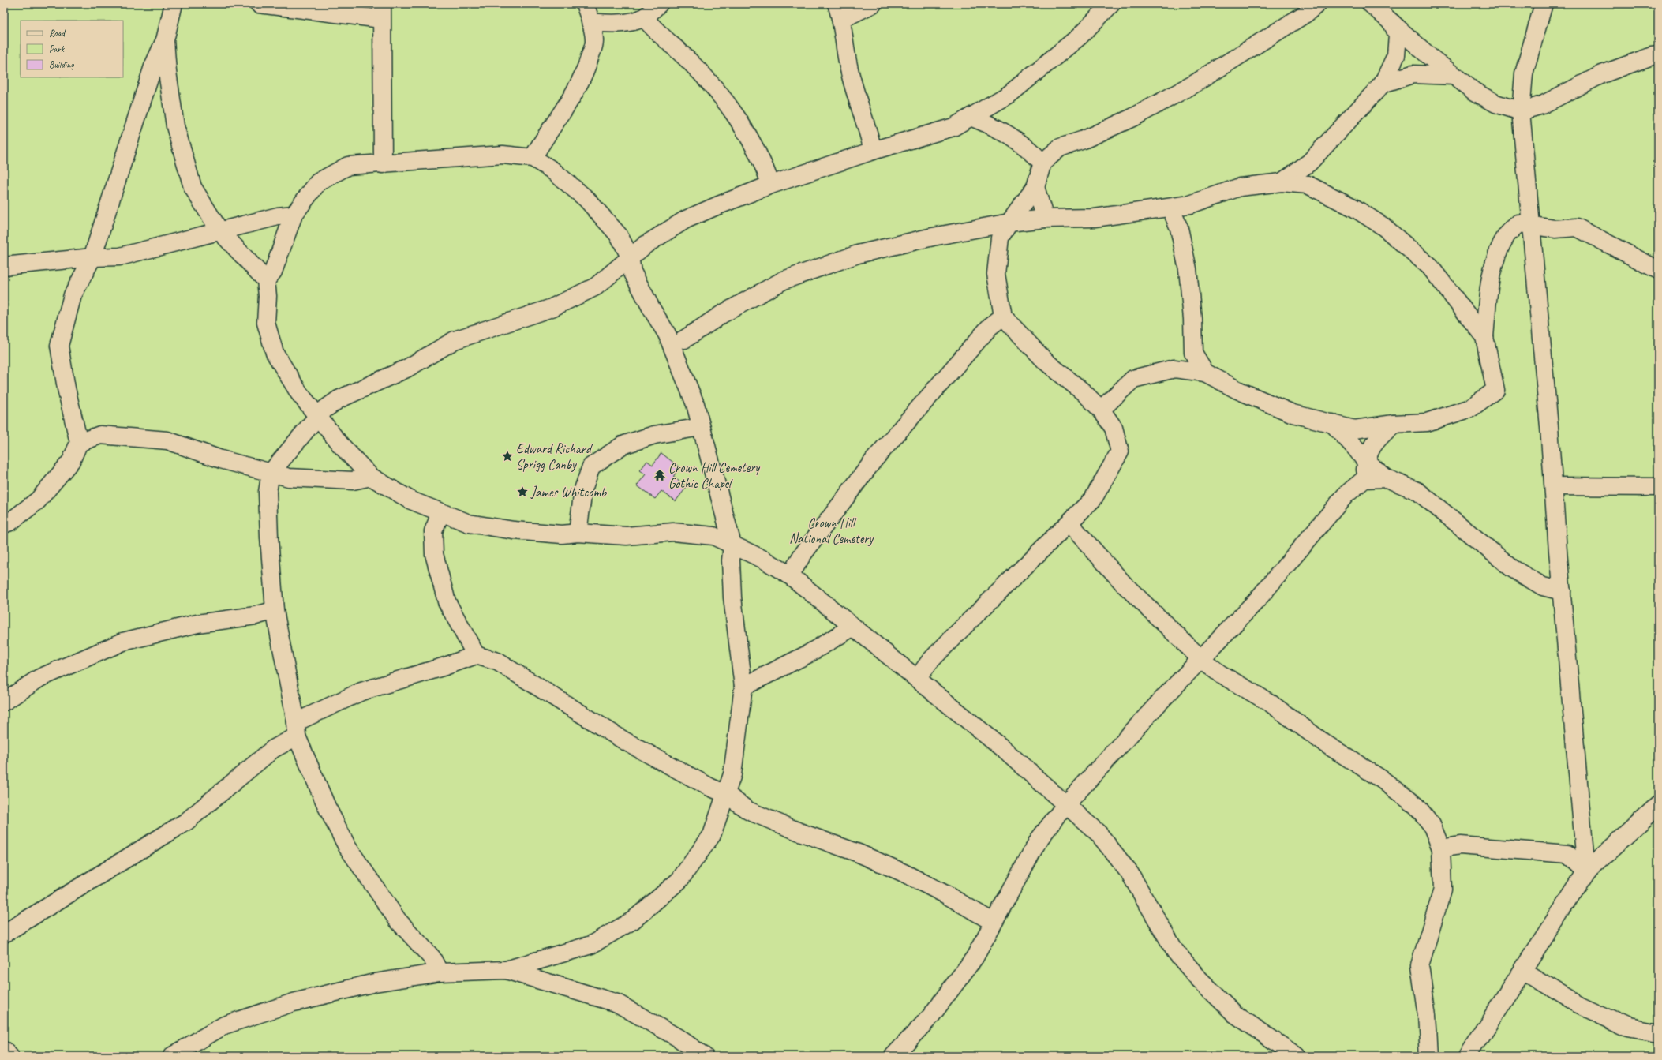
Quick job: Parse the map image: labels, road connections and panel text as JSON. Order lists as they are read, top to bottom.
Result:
{
  "parks": ["Crown Hill National Cemetery"],
  "places": {
    "place": ["Edward Richard Sprigg Canby", "James Whitcomb"],
    "temple": ["Crown Hill Cemetery Gothic Chapel"]
  },
  "legend": ["Road", "Park", "Building"]
}
